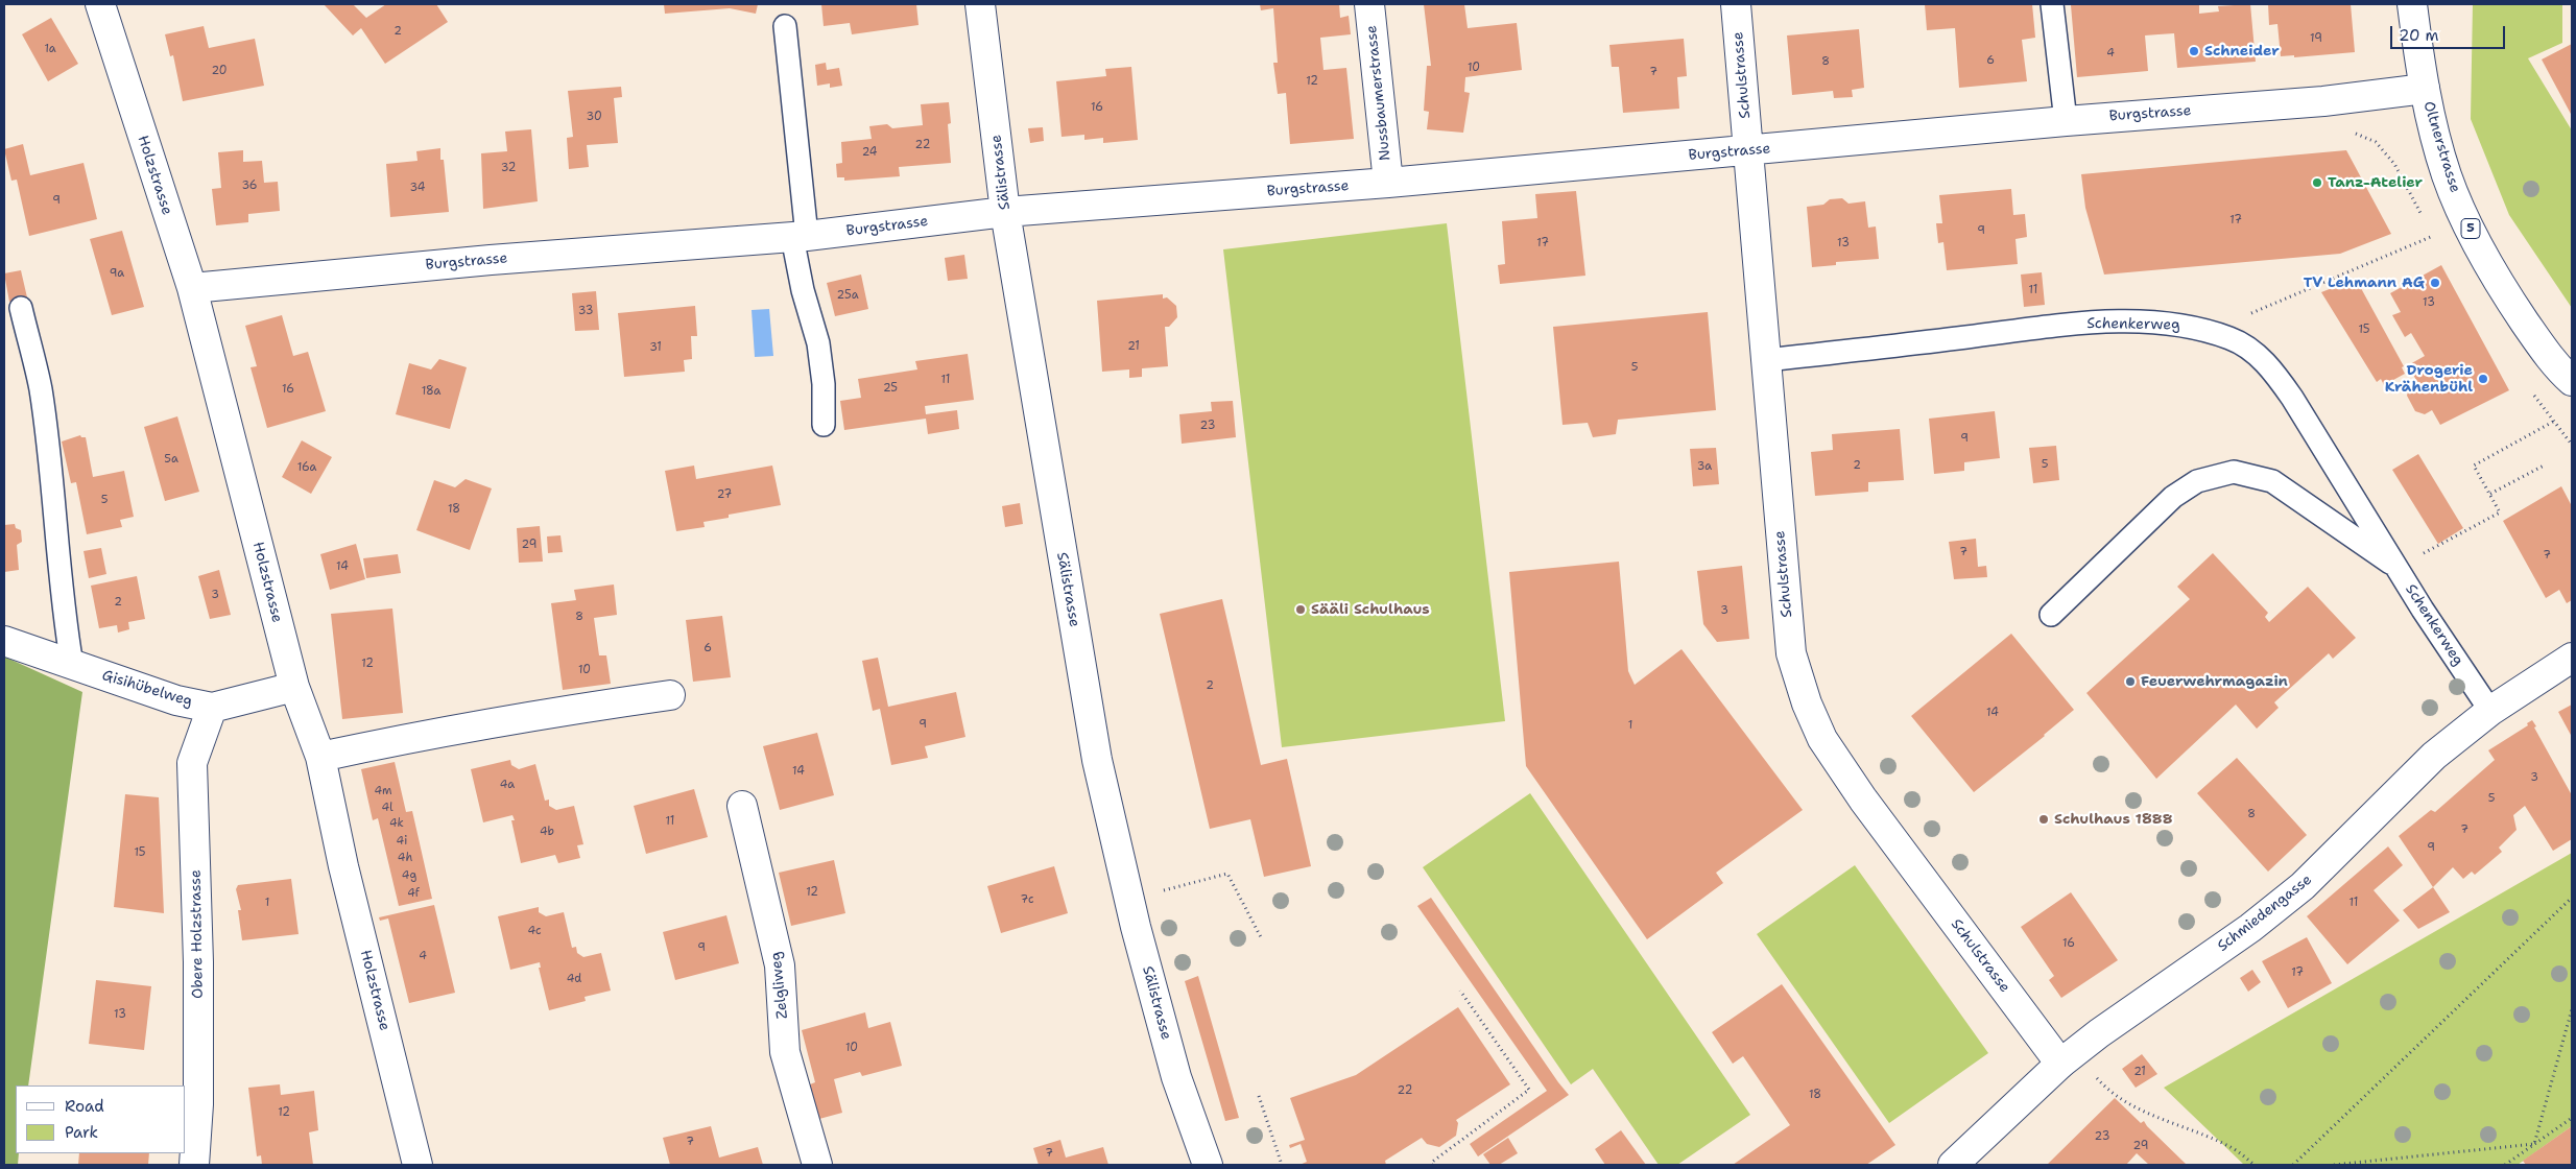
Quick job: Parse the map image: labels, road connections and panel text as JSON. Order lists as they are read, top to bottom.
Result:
{
  "streets": {
    "street": [
      "Schulstrasse",
      "Nussbaumerstrasse",
      "Burgstrasse",
      "Oltnerstrasse",
      "Sälistrasse",
      "Holzstrasse",
      "5",
      "Gisihübelweg",
      "Schmiedengasse",
      "Obere Holzstrasse",
      "Zelgliweg"
    ],
    "lane": ["Schenkerweg"]
  },
  "crossings": [
    ["Schulstrasse", "Burgstrasse"],
    ["Schulstrasse", "Schenkerweg"],
    ["Schulstrasse", "Schmiedengasse"],
    ["Nussbaumerstrasse", "Burgstrasse"],
    ["Burgstrasse", "Oltnerstrasse"],
    ["Burgstrasse", "Sälistrasse"],
    ["Burgstrasse", "Holzstrasse"],
    ["Holzstrasse", "Gisihübelweg"],
    ["Schenkerweg", "Schmiedengasse"],
    ["Gisihübelweg", "Obere Holzstrasse"]
  ],
  "places": [
    "Schneider",
    "Tanz-Atelier",
    "TV Lehmann AG",
    "Drogerie Krähenbühl",
    "Sääli Schulhaus",
    "Feuerwehrmagazin",
    "Schulhaus 1888"
  ],
  "house_numbers": [
    "2",
    "19",
    "1a",
    "4",
    "6",
    "8",
    "10",
    "20",
    "7",
    "12",
    "16",
    "30",
    "22",
    "24",
    "32",
    "36",
    "34",
    "9",
    "17",
    "9",
    "17",
    "13",
    "9a",
    "11",
    "25a",
    "13",
    "33",
    "15",
    "21",
    "31",
    "5",
    "11",
    "25",
    "16",
    "18a",
    "23",
    "9",
    "5a",
    "5",
    "2",
    "3a",
    "16a",
    "27",
    "5",
    "18",
    "29",
    "7",
    "7",
    "14",
    "3",
    "2",
    "3",
    "8",
    "6",
    "12",
    "10",
    "2",
    "14",
    "9",
    "1",
    "14",
    "3",
    "4a",
    "4m",
    "5",
    "4l",
    "8",
    "11",
    "4k",
    "7",
    "4b",
    "4i",
    "9",
    "15",
    "4h",
    "4g",
    "12",
    "4f",
    "7c",
    "1",
    "11",
    "4c",
    "16",
    "9",
    "4",
    "17",
    "4d",
    "13",
    "10",
    "21",
    "22",
    "18",
    "12",
    "23",
    "7",
    "29",
    "7"
  ],
  "legend": ["Road", "Park"],
  "scale_bar": "20 m"
}
